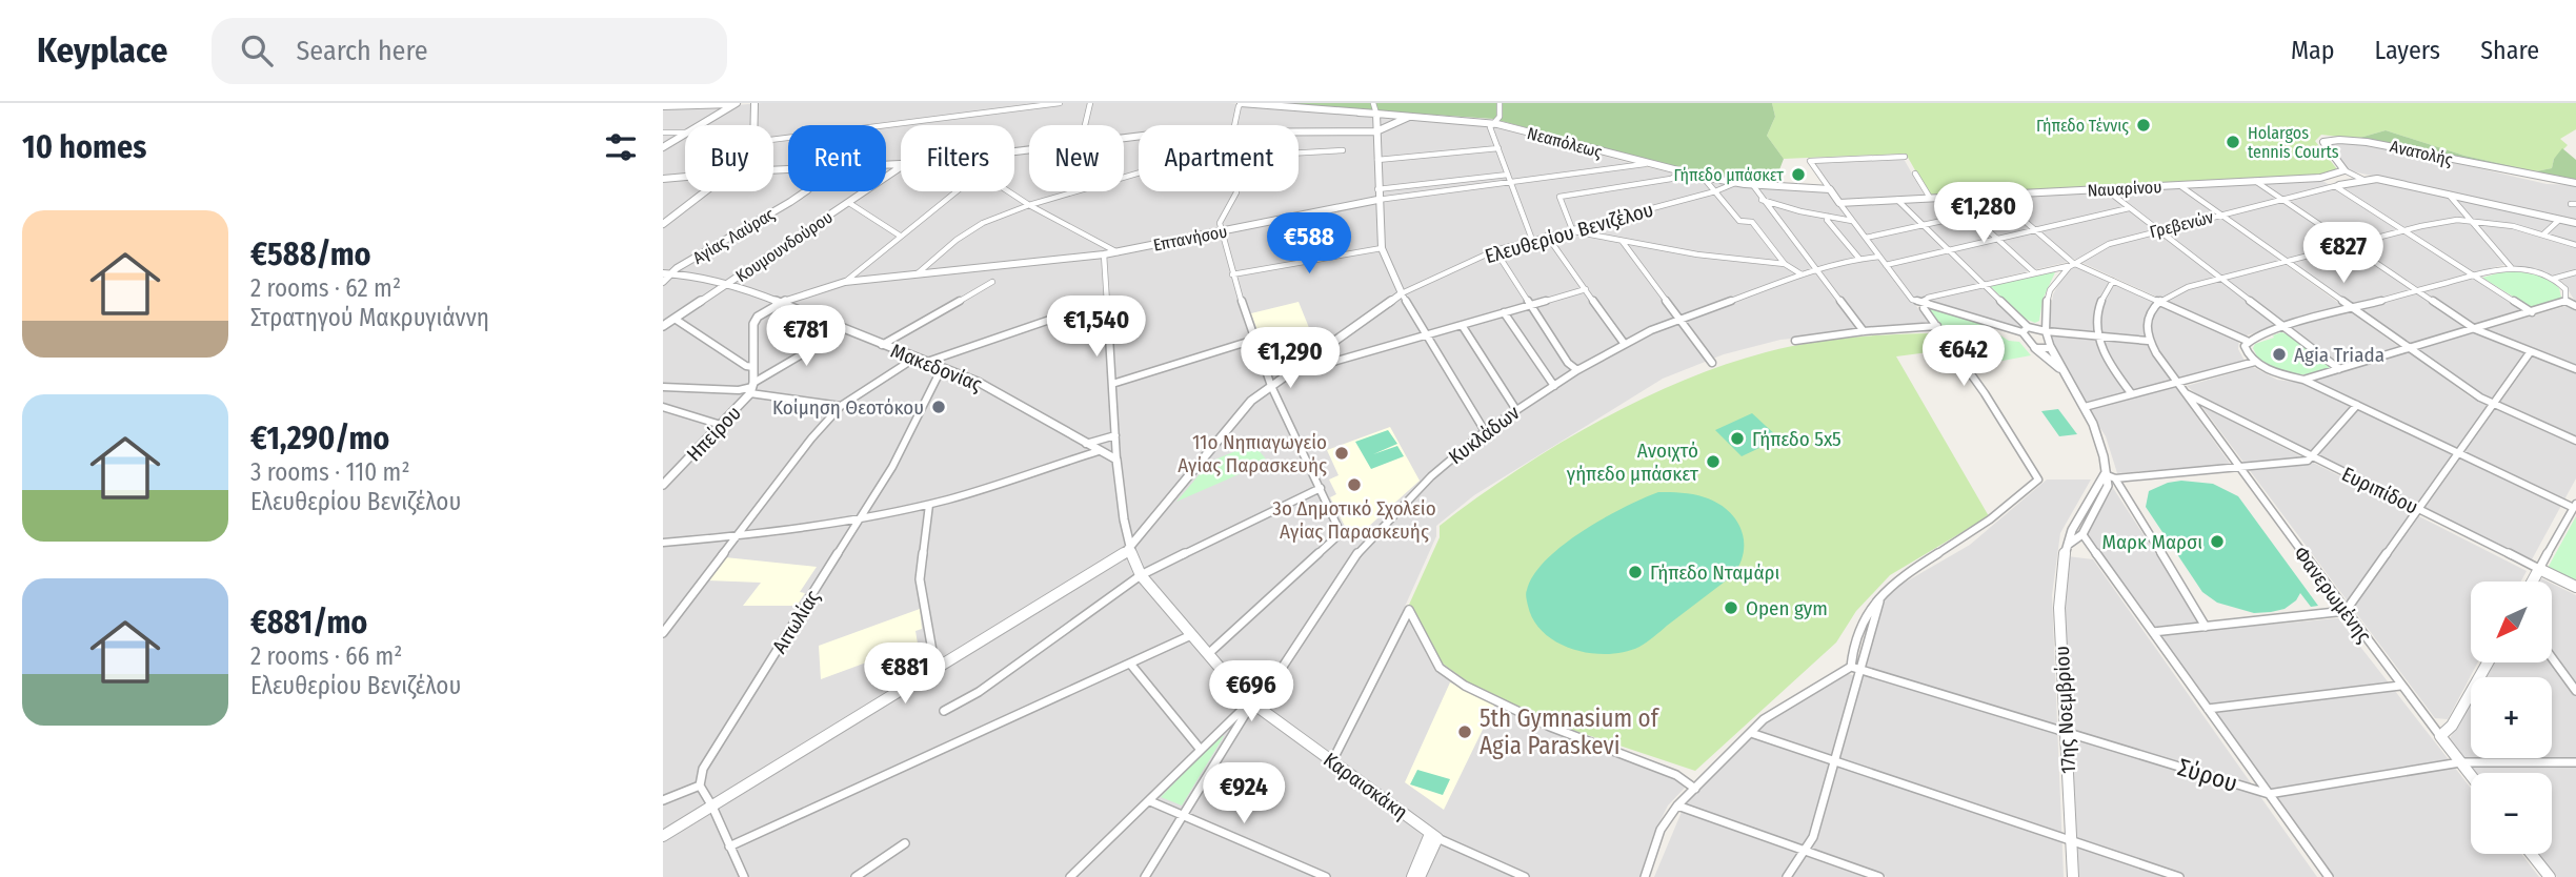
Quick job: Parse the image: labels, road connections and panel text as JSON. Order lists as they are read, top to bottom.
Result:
{
  "streets": {
    "street": [
      "Νεαπόλεως",
      "Ανατολής",
      "Ναυαρίνου",
      "Γρεβενών",
      "Ελευθερίου Βενιζέλου",
      "Αγίας Λαύρας",
      "Επτανήσου",
      "Κουμουνδούρου",
      "Μακεδονίας",
      "Ηπείρου",
      "Κυκλάδων",
      "Ευριπίδου",
      "Φανερωμένης",
      "Αιτωλίας",
      "17ης Νοεμβρίου",
      "Σύρου",
      "Καραισκάκη"
    ]
  },
  "crossings": [
    ["Νεαπόλεως", "Ελευθερίου Βενιζέλου"],
    ["Νεαπόλεως", "Επτανήσου"],
    ["Ανατολής", "Ναυαρίνου"],
    ["Ανατολής", "Γρεβενών"],
    ["Ναυαρίνου", "Γρεβενών"],
    ["Ελευθερίου Βενιζέλου", "Καραισκάκη"],
    ["Αγίας Λαύρας", "Μακεδονίας"],
    ["Επτανήσου", "Μακεδονίας"],
    ["Επτανήσου", "Ηπείρου"],
    ["Επτανήσου", "Καραισκάκη"],
    ["Κουμουνδούρου", "Μακεδονίας"],
    ["Μακεδονίας", "Ηπείρου"],
    ["Μακεδονίας", "Αιτωλίας"],
    ["Μακεδονίας", "Καραισκάκη"],
    ["Κυκλάδων", "Καραισκάκη"],
    ["Ευριπίδου", "Φανερωμένης"],
    ["Φανερωμένης", "Σύρου"],
    ["17ης Νοεμβρίου", "Σύρου"]
  ],
  "places": [
    "Γήπεδο Τέννις",
    "Holargos tennis Courts",
    "Γήπεδο μπάσκετ",
    "Agia Triada",
    "Κοίμηση Θεοτόκου",
    "Γήπεδο 5x5",
    "11ο Νηπιαγωγείο Αγίας Παρασκευής",
    "Ανοιχτό γήπεδο μπάσκετ",
    "3ο Δημοτικό Σχολείο Αγίας Παρασκευής",
    "Μαρκ Μαρσι",
    "Γήπεδο Νταμάρι",
    "Open gym",
    "5th Gymnasium of Agia Paraskevi"
  ],
  "north": "bottom left",
  "page": {
    "header": "Keyplace",
    "search": "Search here",
    "nav": ["Map", "Layers", "Share"],
    "heading": "10 homes",
    "chip": [
      "Buy",
      "Rent",
      "Filters",
      "New",
      "Apartment"
    ],
    "price": [
      "€1,280",
      "€588",
      "€827",
      "€1,540",
      "€781",
      "€642",
      "€1,290",
      "€881",
      "€696",
      "€924"
    ],
    "list": [
      {
        "name": "€588/mo",
        "note": "2 rooms · 62 m² · Στρατηγού Μακρυγιάννη"
      },
      {
        "name": "€1,290/mo",
        "note": "3 rooms · 110 m² · Ελευθερίου Βενιζέλου"
      },
      {
        "name": "€881/mo",
        "note": "2 rooms · 66 m² · Ελευθερίου Βενιζέλου"
      }
    ],
    "map_buttons": ["+", "−"]
  }
}
